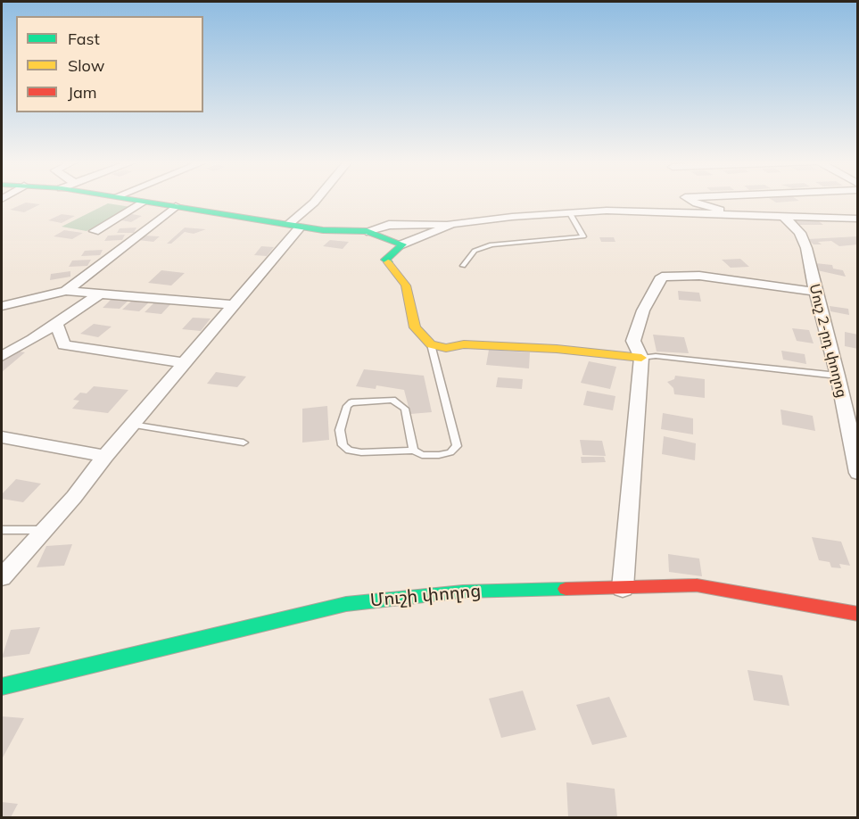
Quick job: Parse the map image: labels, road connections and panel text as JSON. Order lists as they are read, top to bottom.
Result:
{
  "streets": {
    "street": ["Մուշ 2-րդ փողոց", "Մուշի փողոց"]
  },
  "legend": ["Fast", "Slow", "Jam"]
}
